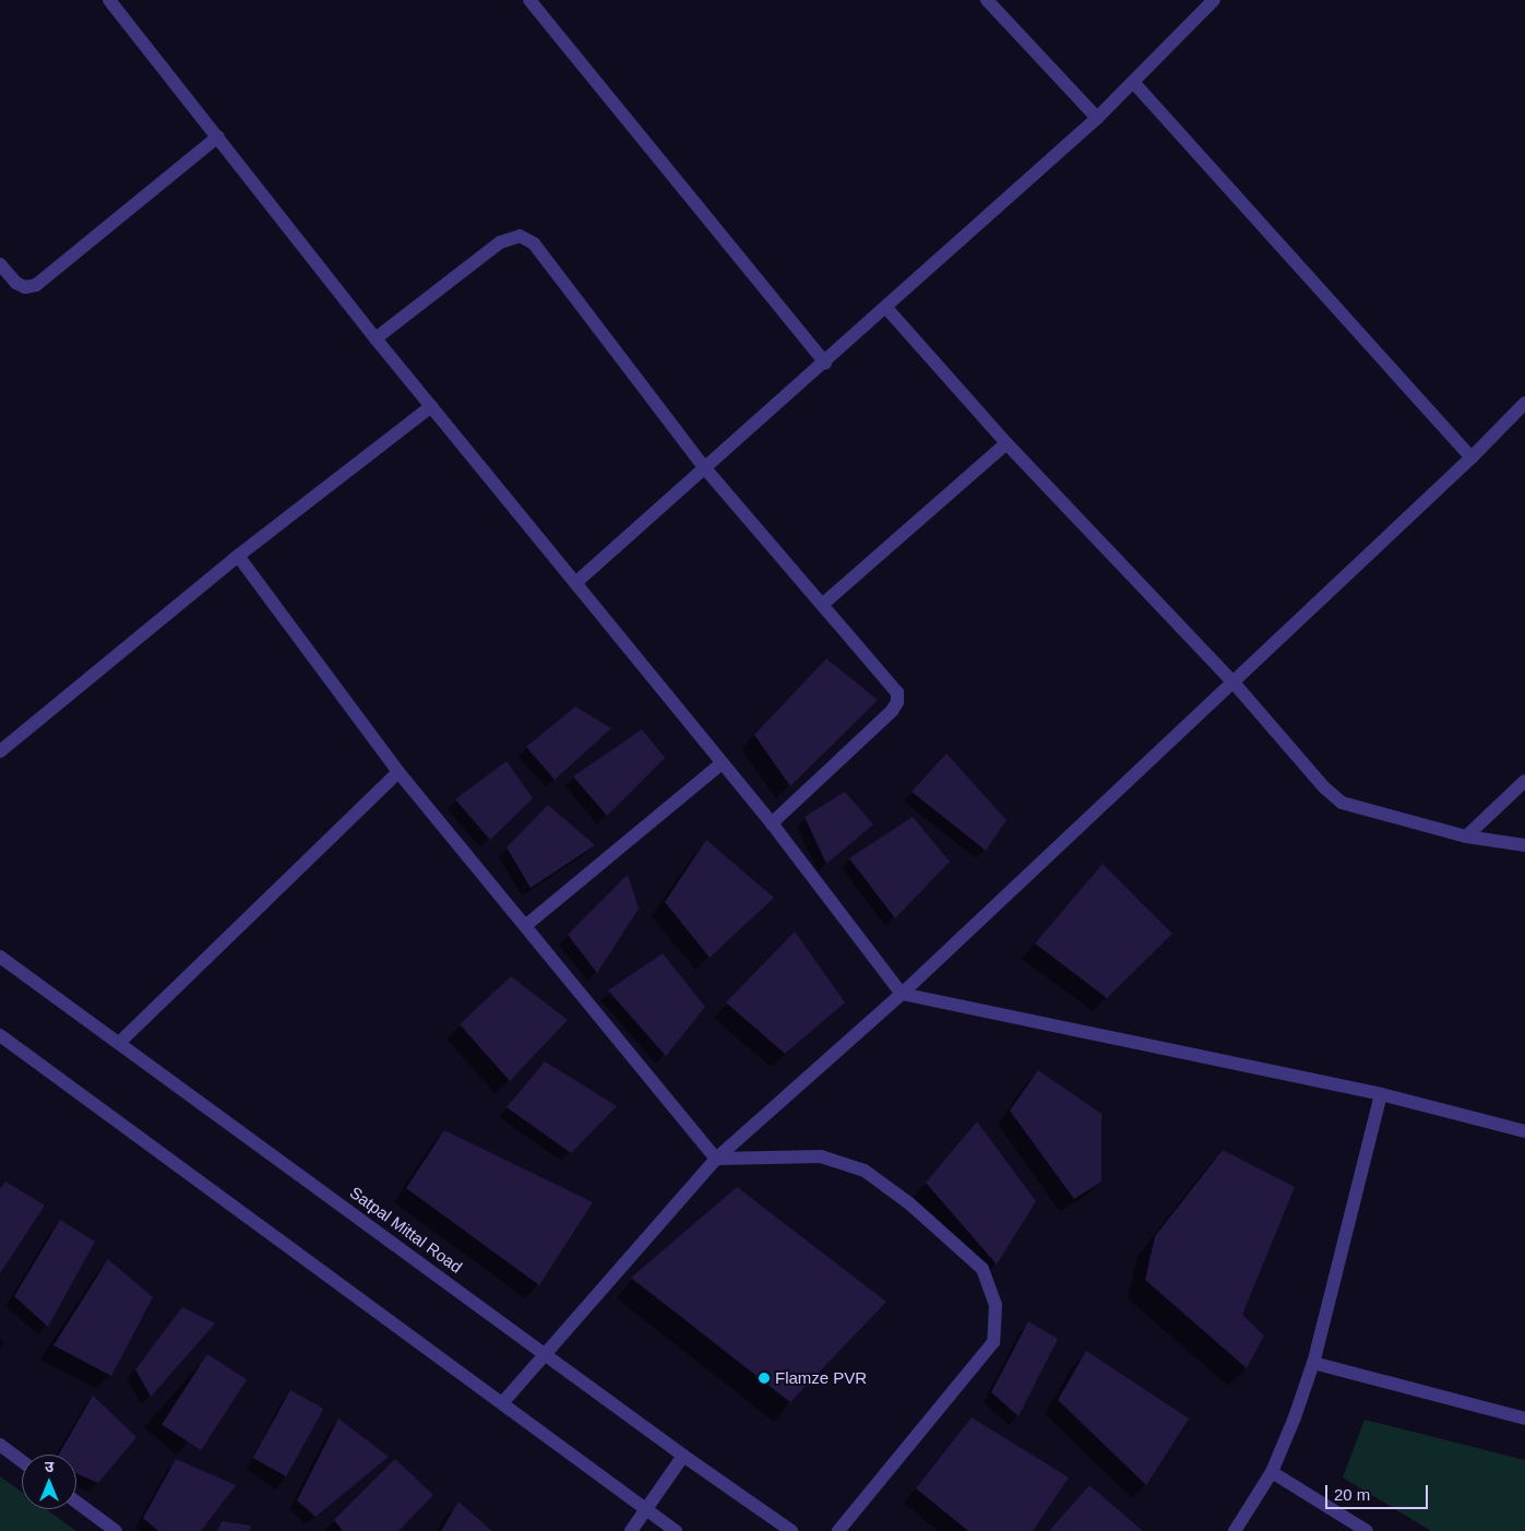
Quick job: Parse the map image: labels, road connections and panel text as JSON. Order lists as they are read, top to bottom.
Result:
{
  "streets": {
    "street": ["Satpal Mittal Road"]
  },
  "places": ["Flamze PVR"],
  "scale_bar": "20 m",
  "north": "top"
}
